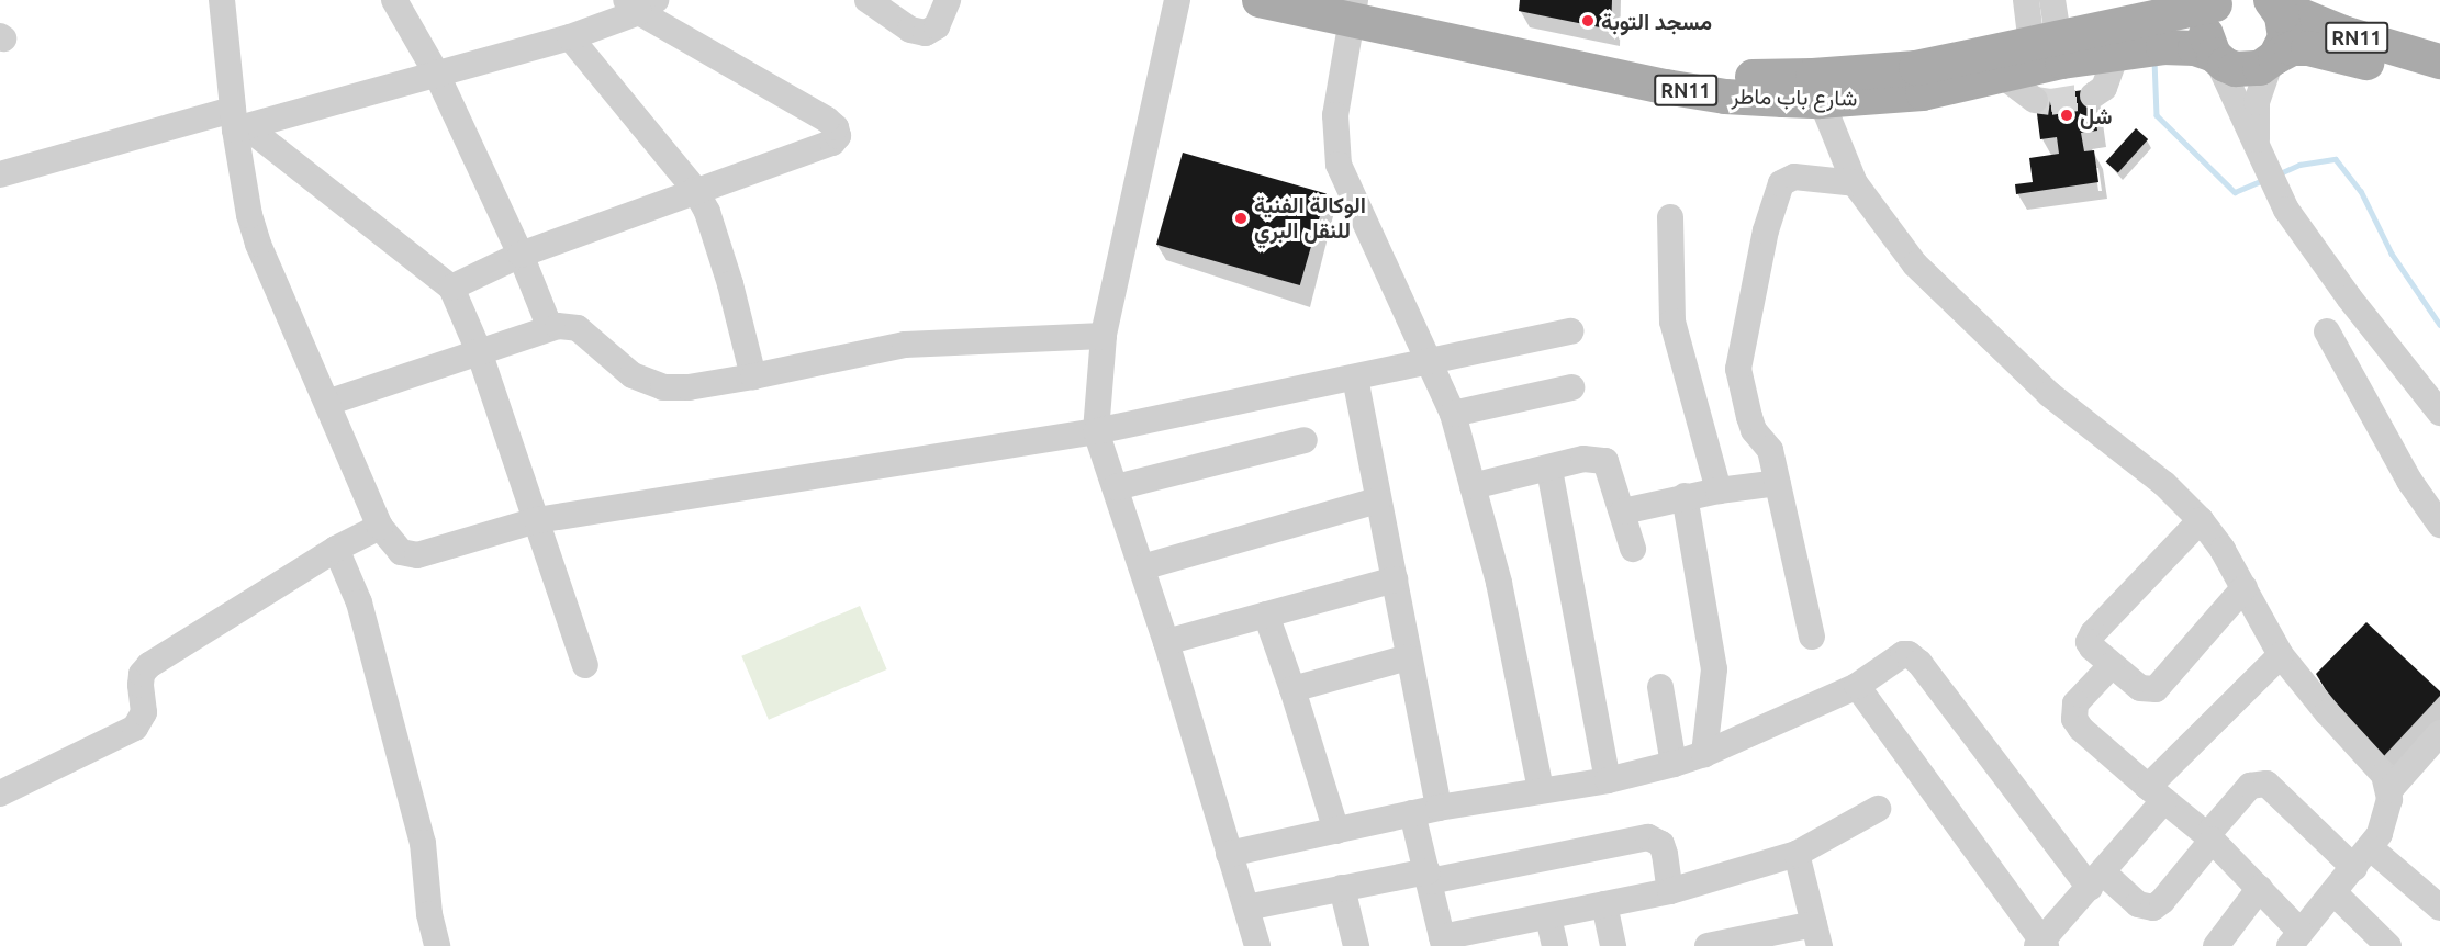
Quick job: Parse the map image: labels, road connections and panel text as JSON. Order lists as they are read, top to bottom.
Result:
{
  "streets": {
    "main road": ["RN11", "شارع باب ماطر"]
  },
  "crossings": [
    ["RN11", "شارع باب ماطر"]
  ],
  "places": ["مسجد التوبة", "شل", "الوكالة الفنية للنقل البري"]
}
